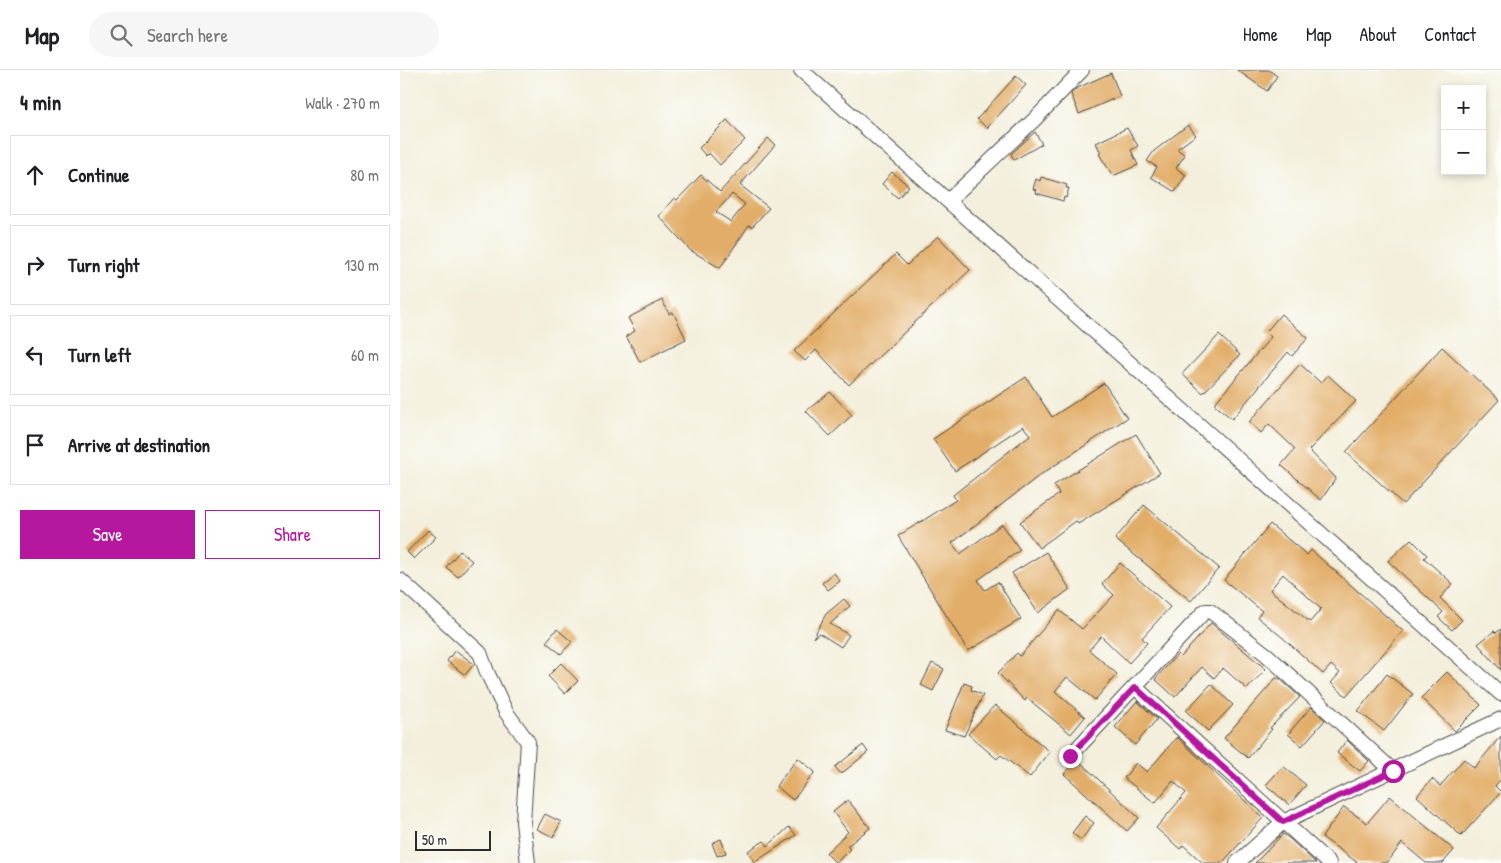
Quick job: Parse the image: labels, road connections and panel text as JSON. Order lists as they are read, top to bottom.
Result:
{
  "scale_bar": "50 m",
  "page": {
    "header": "Map",
    "search": "Search here",
    "nav": [
      "Home",
      "Map",
      "About",
      "Contact"
    ],
    "heading": ["4 min", "Walk · 270 m"],
    "map_buttons": ["+", "−"],
    "list": [
      ["Continue", "80 m"],
      ["Turn right", "130 m"],
      ["Turn left", "60 m"],
      "Arrive at destination"
    ],
    "buttons": ["Save", "Share"],
    "scale": "50 m"
  }
}
